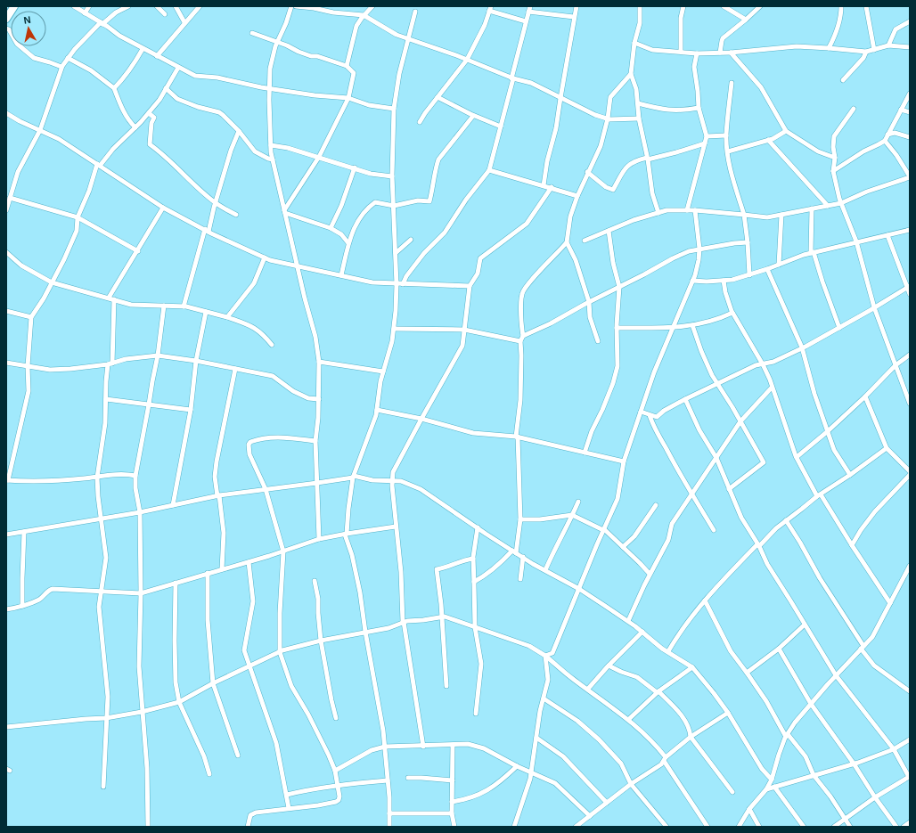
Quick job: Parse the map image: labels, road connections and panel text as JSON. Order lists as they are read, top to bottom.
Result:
{
  "north": "top"
}
